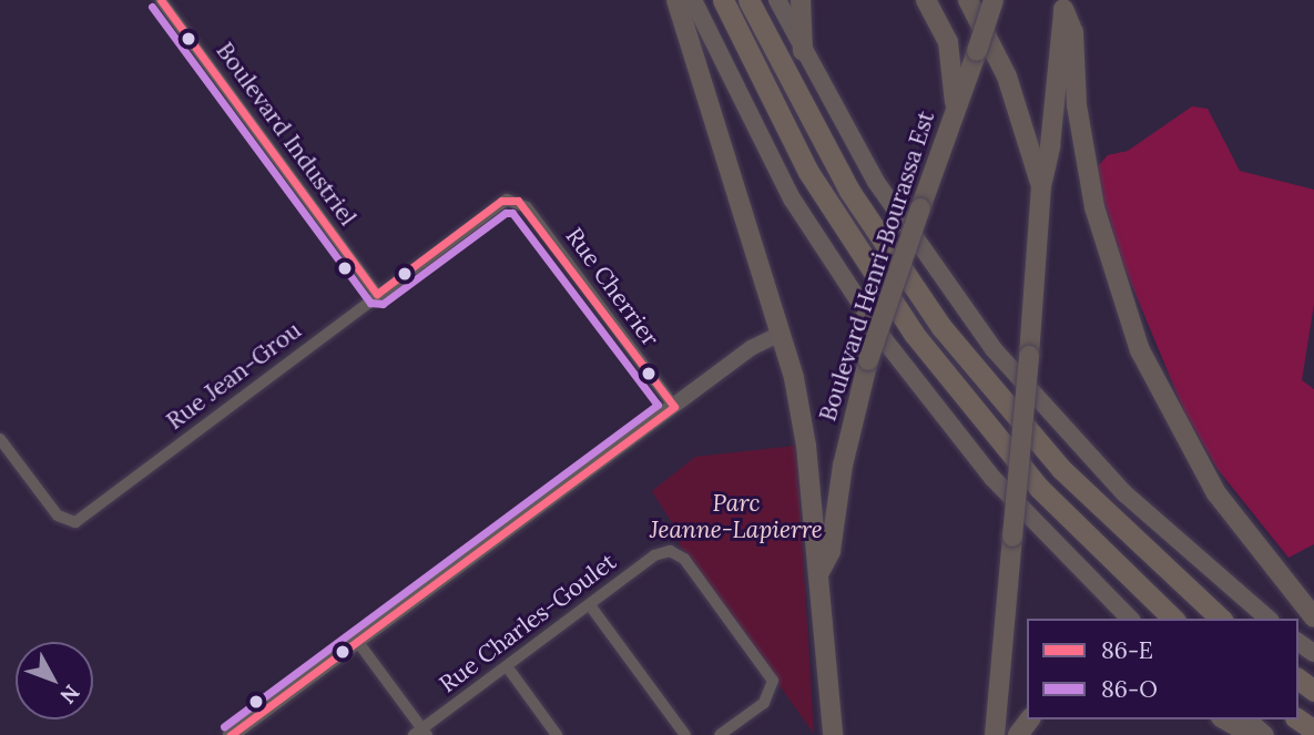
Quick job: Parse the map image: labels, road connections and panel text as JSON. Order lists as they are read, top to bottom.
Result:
{
  "streets": {
    "main road": ["Boulevard Henri-Bourassa Est"],
    "street": [
      "Boulevard Industriel",
      "Rue Cherrier",
      "Rue Jean-Grou",
      "Rue Charles-Goulet"
    ]
  },
  "crossings": [
    ["Boulevard Industriel", "Rue Jean-Grou"],
    ["Rue Cherrier", "Rue Jean-Grou"]
  ],
  "parks": ["Parc Jeanne-Lapierre"],
  "lines": ["transit line 86-E", "transit line 86-O"],
  "legend": ["86-E", "86-O"],
  "north": "bottom right"
}
